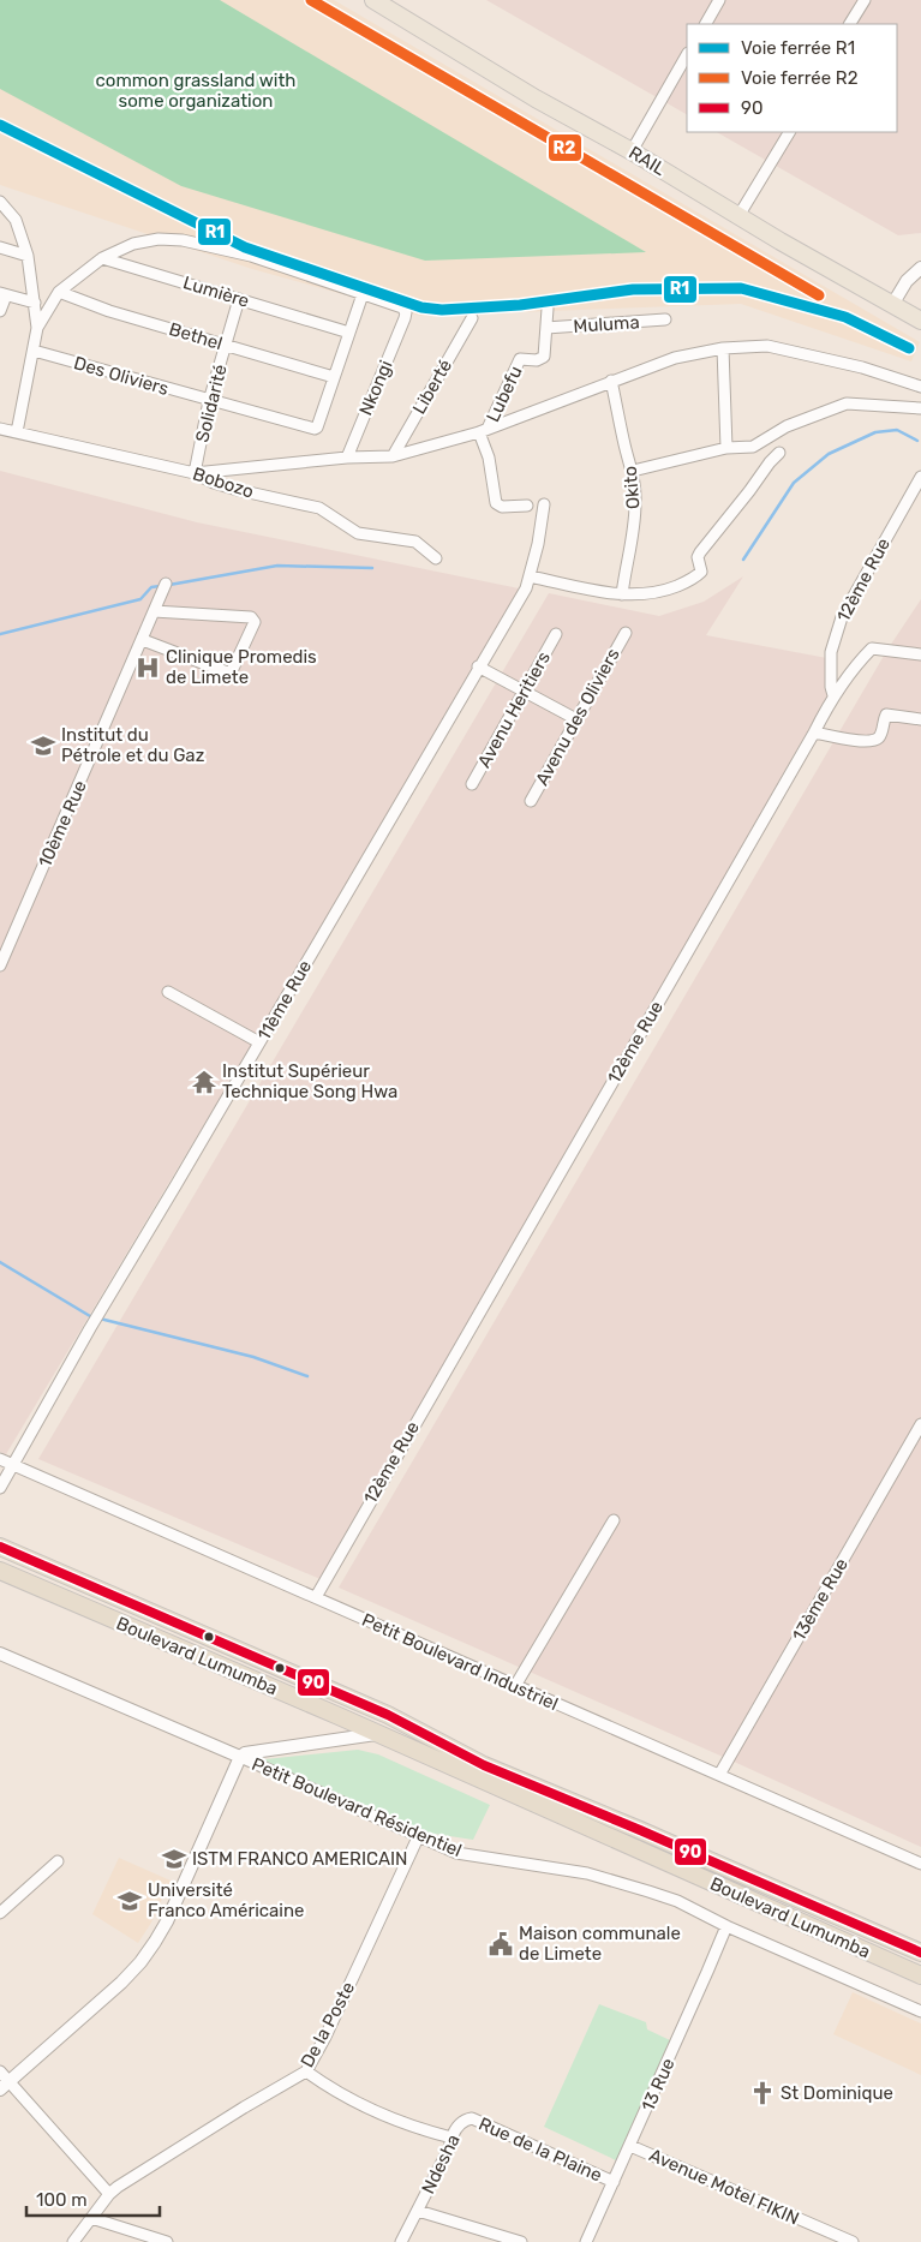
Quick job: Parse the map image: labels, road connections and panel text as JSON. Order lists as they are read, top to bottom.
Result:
{
  "streets": {
    "highway": ["Boulevard Lumumba"],
    "main road": ["RAIL"],
    "street": [
      "Lumière",
      "Muluma",
      "Bethel",
      "Des Oliviers",
      "Liberté",
      "Nkongi",
      "Lubefu",
      "Solidarité",
      "Bobozo",
      "Okito",
      "12ème Rue",
      "Avenu Heritiers",
      "Avenu des Oliviers",
      "10ème Rue",
      "11ème Rue",
      "13ème Rue",
      "Petit Boulevard Industriel",
      "Petit Boulevard Résidentiel",
      "De la Poste",
      "13 Rue",
      "Rue de la Plaine",
      "Ndesha",
      "Avenue Motel FIKIN"
    ]
  },
  "crossings": [
    ["Lumière", "Solidarité"],
    ["Muluma", "Lubefu"],
    ["Bethel", "Solidarité"],
    ["Des Oliviers", "Solidarité"],
    ["Solidarité", "Bobozo"],
    ["12ème Rue", "Petit Boulevard Industriel"],
    ["11ème Rue", "Petit Boulevard Industriel"],
    ["13ème Rue", "Petit Boulevard Industriel"],
    ["Petit Boulevard Résidentiel", "De la Poste"],
    ["Petit Boulevard Résidentiel", "13 Rue"],
    ["13 Rue", "Rue de la Plaine"],
    ["13 Rue", "Avenue Motel FIKIN"],
    ["Rue de la Plaine", "Ndesha"]
  ],
  "parks": ["common grassland with some organization"],
  "places": {
    "hospital": ["Clinique Promedis de Limete"],
    "school or university": ["Institut du Pétrole et du Gaz", "ISTM FRANCO AMERICAIN", "Université Franco Américaine"],
    "temple": ["Institut Supérieur Technique Song Hwa"],
    "public building": ["Maison communale de Limete"],
    "church": ["St Dominique"]
  },
  "lines": ["rail line R2", "rail line R1", "transit line 90"],
  "legend": ["Voie ferrée R1", "Voie ferrée R2", "90"],
  "scale_bar": "100 m"
}
